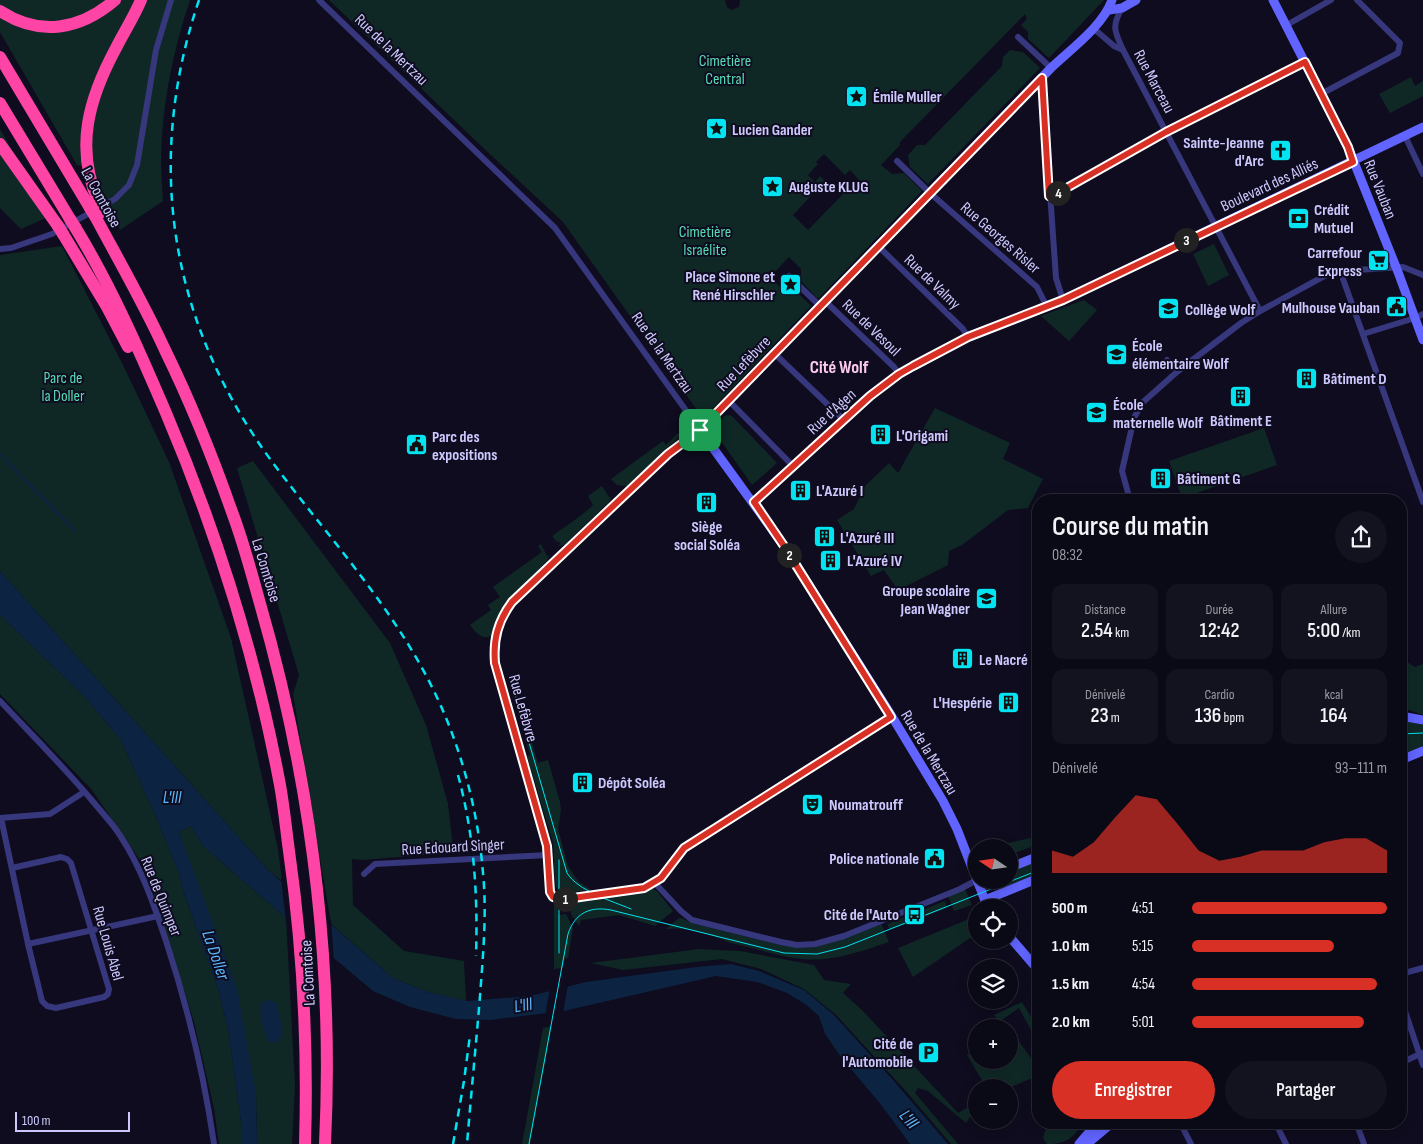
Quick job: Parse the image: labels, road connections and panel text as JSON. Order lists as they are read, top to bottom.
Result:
{
  "streets": {
    "highway": ["La Comtoise"],
    "main road": [
      "Rue de la Mertzau",
      "Boulevard des Alliés",
      "Rue Vauban",
      "Rue Lefèbvre",
      "Rue d'Agen"
    ],
    "street": [
      "Rue Marceau",
      "Rue Georges Risler",
      "Rue de Valmy",
      "Rue de Vesoul",
      "Rue Edouard Singer",
      "Rue de Quimper",
      "Rue Louis Abel"
    ]
  },
  "crossings": [
    ["Rue de la Mertzau", "Rue Lefèbvre"],
    ["Rue de la Mertzau", "Rue d'Agen"],
    ["Rue Marceau", "Boulevard des Alliés"],
    ["Rue Marceau", "Rue Lefèbvre"],
    ["Boulevard des Alliés", "Rue Vauban"],
    ["Boulevard des Alliés", "Rue Georges Risler"],
    ["Boulevard des Alliés", "Rue d'Agen"],
    ["Rue Georges Risler", "Rue Lefèbvre"],
    ["Rue Georges Risler", "Rue d'Agen"],
    ["Rue de Valmy", "Rue Lefèbvre"],
    ["Rue de Valmy", "Rue d'Agen"],
    ["Rue de Vesoul", "Rue Lefèbvre"],
    ["Rue de Vesoul", "Rue d'Agen"],
    ["Rue Lefèbvre", "Rue Edouard Singer"]
  ],
  "districts": ["Cité Wolf"],
  "water": ["L'Ill", "La Doller"],
  "parks": ["Cimetière Central", "Cimetière Israélite", "Parc de la Doller"],
  "places": {
    "place": [
      "Émile Muller",
      "Lucien Gander",
      "Auguste KLUG",
      "Place Simone et René Hirschler"
    ],
    "church": ["Sainte-Jeanne d'Arc"],
    "bank": ["Crédit Mutuel"],
    "supermarket": ["Carrefour Express"],
    "public building": ["Mulhouse Vauban", "Parc des expositions", "Police nationale"],
    "school or university": [
      "Collège Wolf",
      "École élémentaire Wolf",
      "École maternelle Wolf",
      "Groupe scolaire Jean Wagner"
    ],
    "building": [
      "Bâtiment D",
      "Bâtiment E",
      "L'Origami",
      "Bâtiment G",
      "L'Azuré I",
      "Siège social Soléa",
      "L'Azuré III",
      "L'Azuré IV",
      "Le Nacré",
      "L'Hespérie",
      "Dépôt Soléa"
    ],
    "theatre": ["Noumatrouff"],
    "bus stop": ["Cité de l'Auto"],
    "parking": ["Cité de l'Automobile"]
  },
  "scale_bar": "100 m",
  "north": "left",
  "page": {
    "pins": [
      "4",
      "3",
      "2",
      "1"
    ],
    "heading": ["Course du matin", "08:32"],
    "stats": [
      ["Distance", "2.54 km"],
      ["Durée", "12:42"],
      ["Allure", "5:00 /km"],
      ["Dénivelé", "23 m"],
      ["Cardio", "136 bpm"],
      ["kcal", "164"]
    ],
    "chart": ["Dénivelé", "93–111 m"],
    "map_buttons": ["+", "−"],
    "list": [
      {
        "name": "500 m",
        "note": "4:51"
      },
      {
        "name": "1.0 km",
        "note": "5:15"
      },
      {
        "name": "1.5 km",
        "note": "4:54"
      },
      {
        "name": "2.0 km",
        "note": "5:01"
      }
    ],
    "buttons": ["Enregistrer", "Partager"],
    "scale": "100 m"
  }
}
